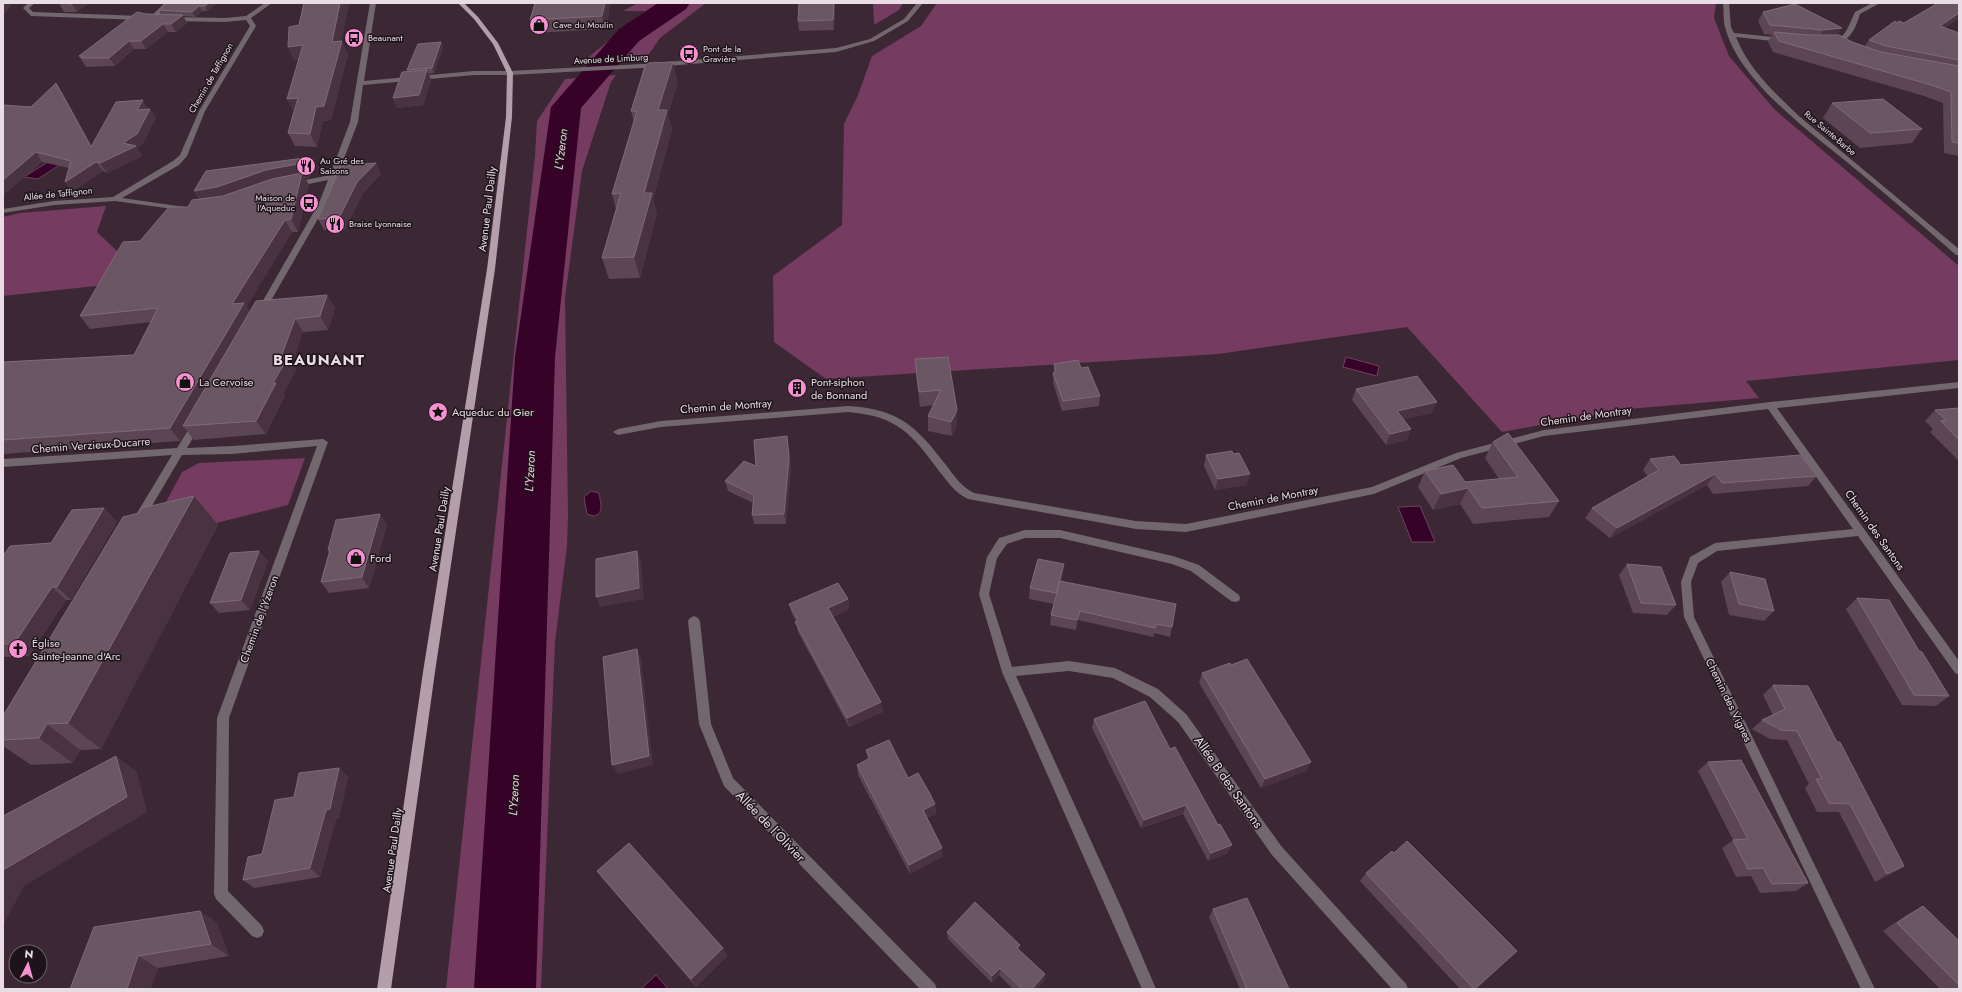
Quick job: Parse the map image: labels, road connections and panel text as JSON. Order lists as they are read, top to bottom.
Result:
{
  "streets": {
    "main road": ["Avenue Paul Dailly"],
    "street": [
      "Avenue de Limburg",
      "Chemin de Taffignon",
      "Rue Sainte-Barbe",
      "Allée de Taffignon",
      "Chemin de Montray",
      "Chemin Verzieux-Ducarre",
      "Chemin des Santons",
      "Chemin de l'Yzeron",
      "Chemin des Vignes",
      "Allée B des Santons",
      "Allée de l’Olivier"
    ]
  },
  "crossings": [
    ["Avenue de Limburg", "Avenue Paul Dailly"],
    ["Chemin de Taffignon", "Allée de Taffignon"],
    ["Chemin de Montray", "Chemin des Santons"],
    ["Chemin Verzieux-Ducarre", "Chemin de l'Yzeron"],
    ["Chemin des Santons", "Chemin des Vignes"]
  ],
  "districts": ["BEAUNANT"],
  "water": ["L'Yzeron"],
  "places": {
    "shop": ["Cave du Moulin", "La Cervoise", "Ford"],
    "bus stop": ["Beaunant", "Pont de la Gravière", "Maison de l'Aqueduc"],
    "restaurant": ["Au Gré des Saisons", "Braise Lyonnaise"],
    "building": ["Pont-siphon de Bonnand"],
    "place": ["Aqueduc du Gier"],
    "church": ["Église Sainte-Jeanne d'Arc"]
  },
  "north": "top"
}
